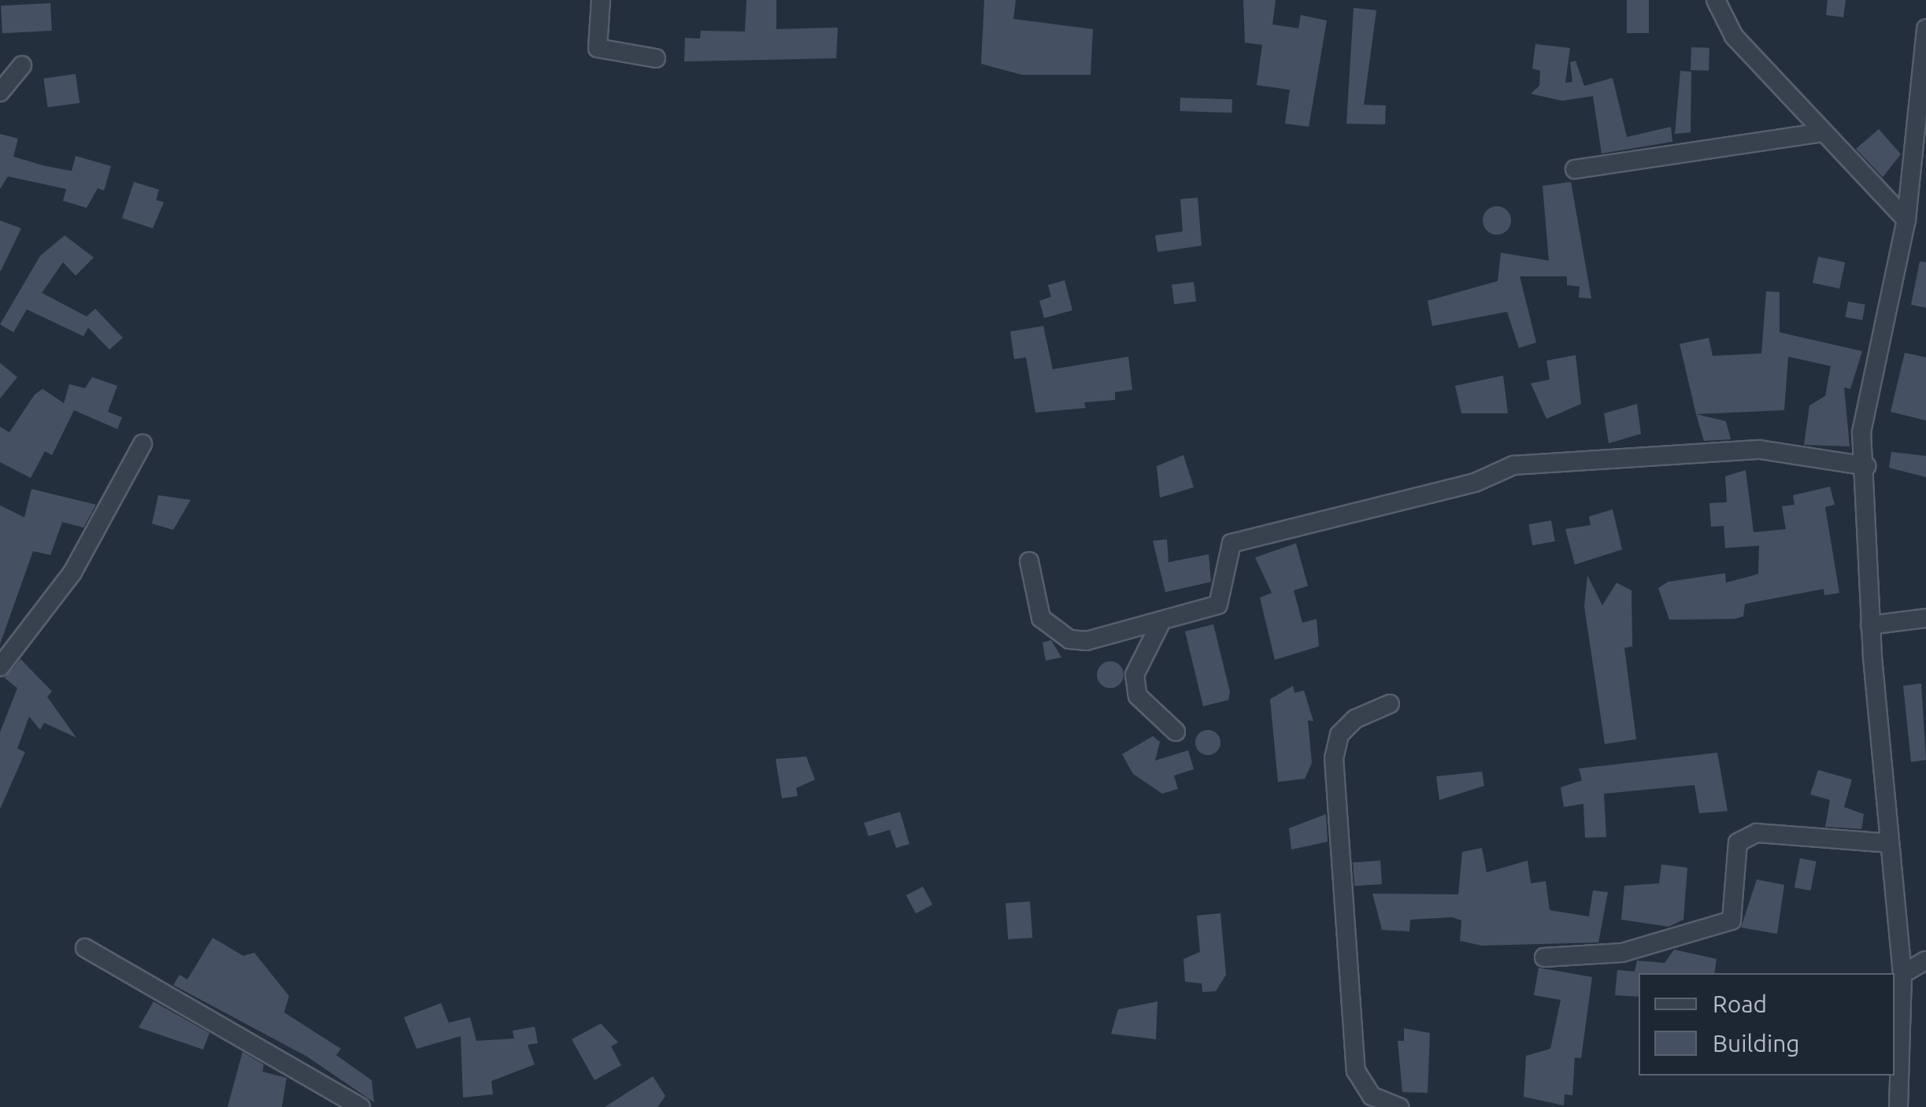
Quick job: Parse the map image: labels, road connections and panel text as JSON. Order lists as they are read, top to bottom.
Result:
{
  "legend": ["Road", "Building"]
}
